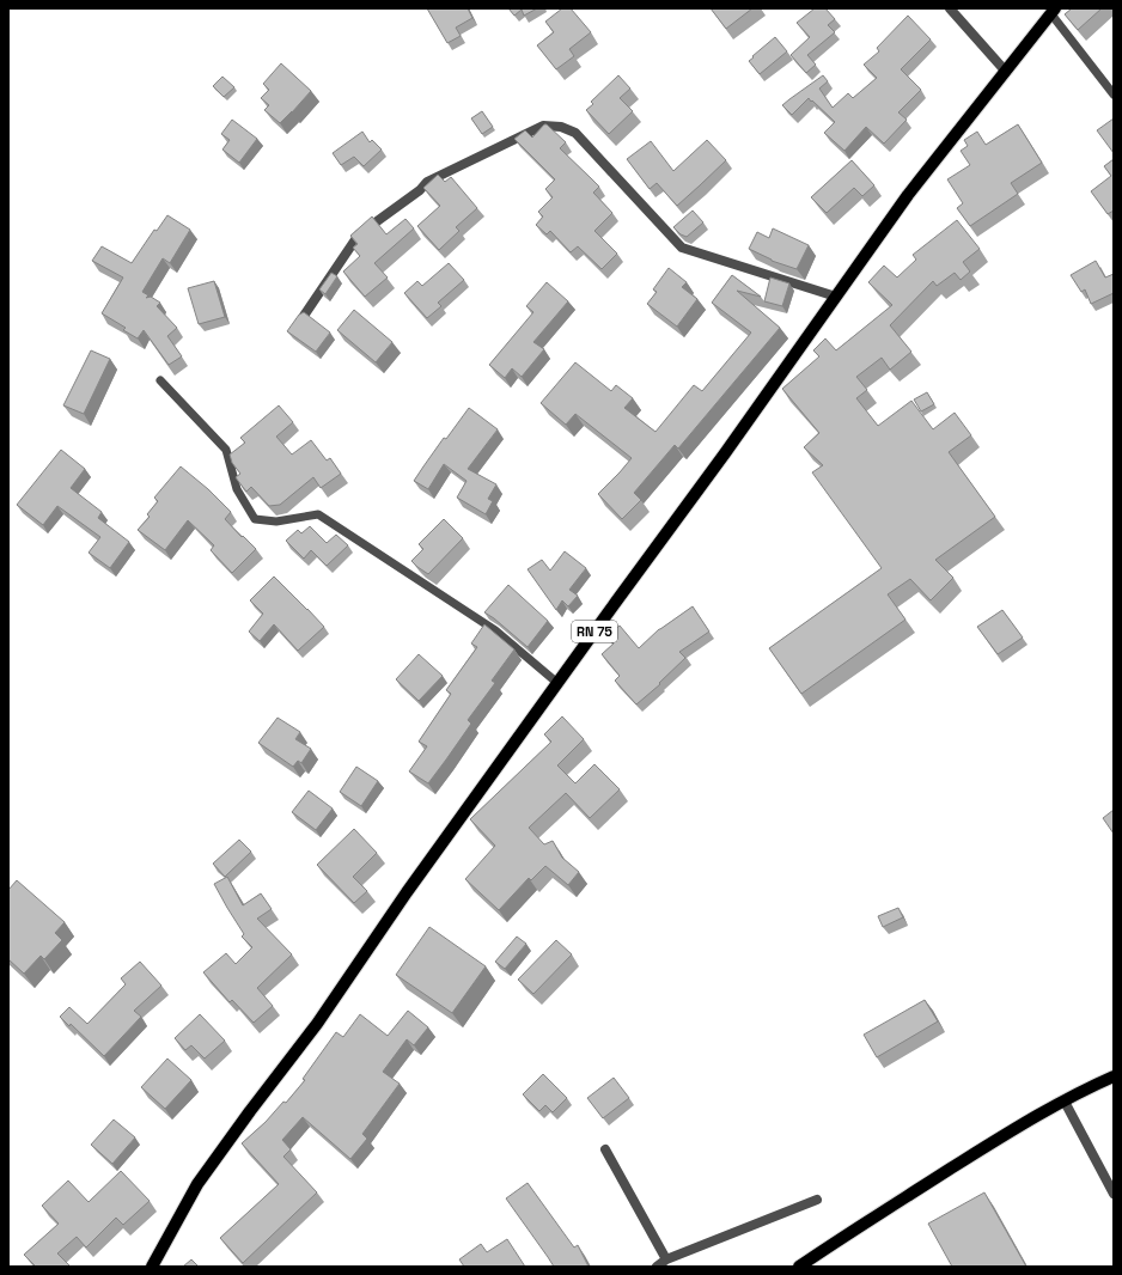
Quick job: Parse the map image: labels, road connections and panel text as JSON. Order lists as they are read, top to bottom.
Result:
{
  "streets": {
    "main road": ["RN 75"]
  }
}
